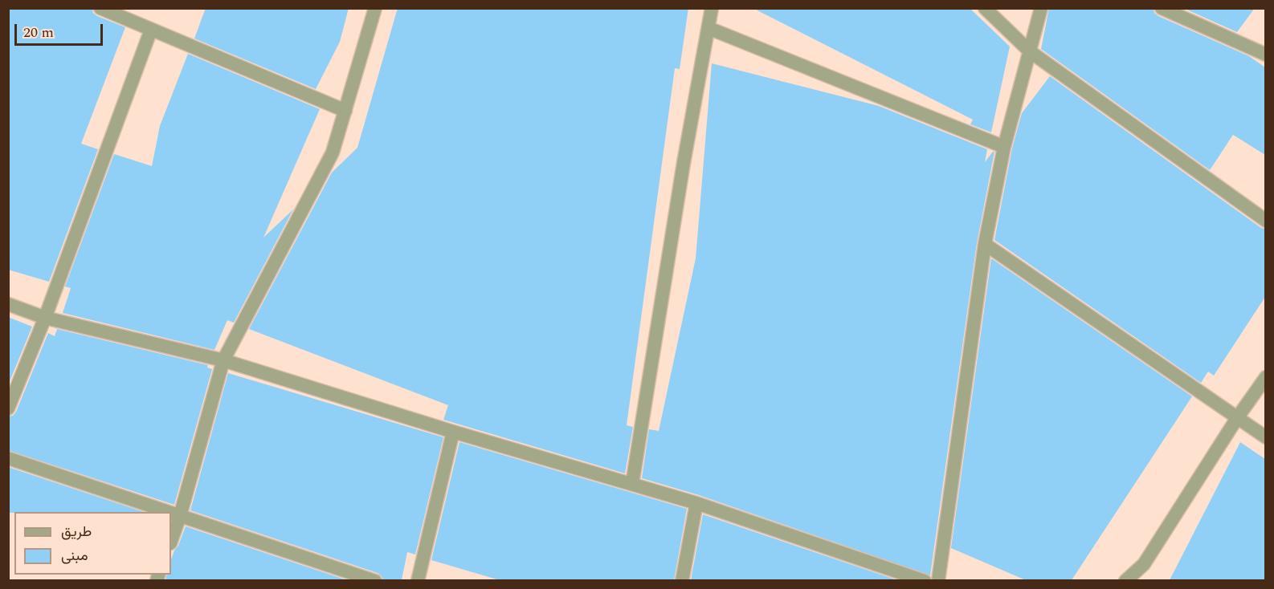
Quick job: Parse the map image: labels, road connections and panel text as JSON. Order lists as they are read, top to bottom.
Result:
{
  "legend": ["طريق", "مبنى"],
  "scale_bar": "20 m"
}
